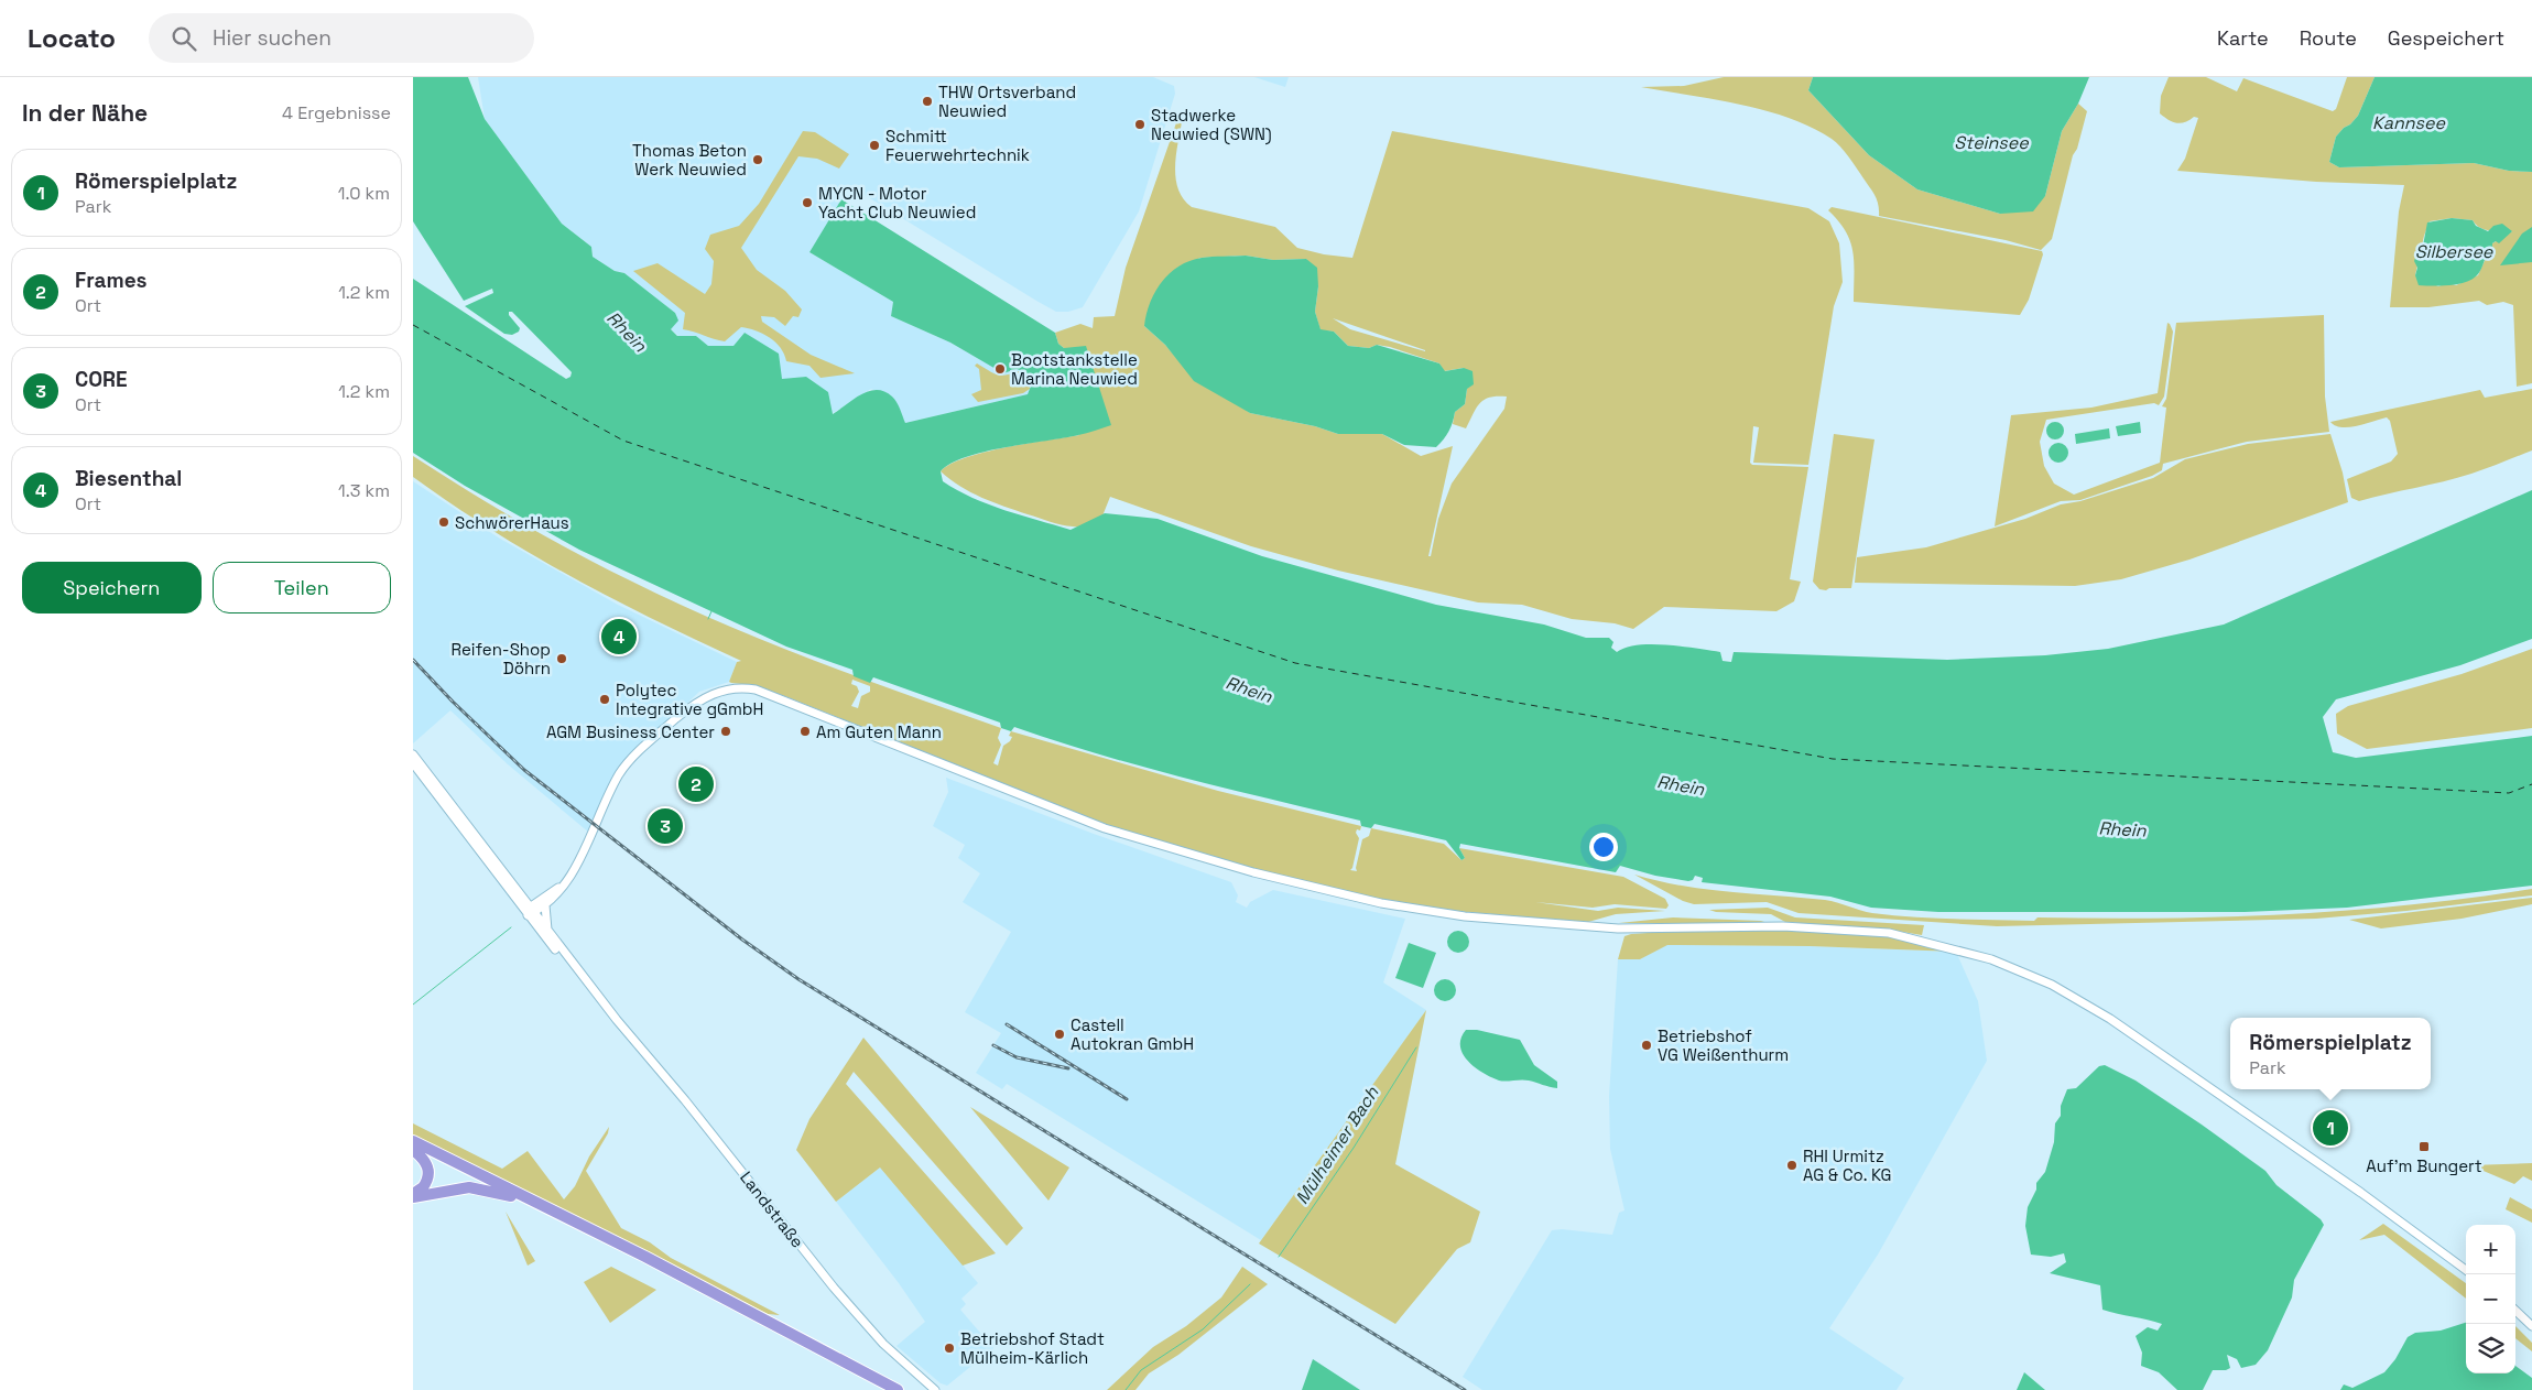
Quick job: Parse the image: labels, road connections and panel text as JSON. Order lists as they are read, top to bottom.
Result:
{
  "streets": {
    "street": ["Landstraße"]
  },
  "water": [
    "Kannsee",
    "Steinsee",
    "Silbersee",
    "Rhein",
    "Mülheimer Bach"
  ],
  "places": {
    "other": [
      "THW Ortsverband Neuwied",
      "Stadwerke Neuwied (SWN)",
      "Schmitt Feuerwehrtechnik",
      "Thomas Beton Werk Neuwied",
      "MYCN - Motor Yacht Club Neuwied",
      "Bootstankstelle Marina Neuwied",
      "SchwörerHaus",
      "Reifen-Shop Döhrn",
      "Polytec Integrative gGmbH",
      "AGM Business Center",
      "Am Guten Mann",
      "Castell Autokran GmbH",
      "Betriebshof VG Weißenthurm",
      "RHI Urmitz AG & Co. KG",
      "Betriebshof Stadt Mülheim-Kärlich"
    ],
    "transit": ["Auf'm Bungert"]
  },
  "page": {
    "header": "Locato",
    "search": "Hier suchen",
    "nav": ["Karte", "Route", "Gespeichert"],
    "heading": ["In der Nähe", "4 Ergebnisse"],
    "list": [
      {
        "mark": "1",
        "name": "Römerspielplatz",
        "note": "Park",
        "value": "1.0 km"
      },
      {
        "mark": "2",
        "name": "Frames",
        "note": "Ort",
        "value": "1.2 km"
      },
      {
        "mark": "3",
        "name": "CORE",
        "note": "Ort",
        "value": "1.2 km"
      },
      {
        "mark": "4",
        "name": "Biesenthal",
        "note": "Ort",
        "value": "1.3 km"
      }
    ],
    "buttons": ["Speichern", "Teilen"],
    "pins": [
      "4",
      "2",
      "3",
      "1"
    ],
    "popup": ["Römerspielplatz", "Park"],
    "map_buttons": ["+", "−"]
  }
}
